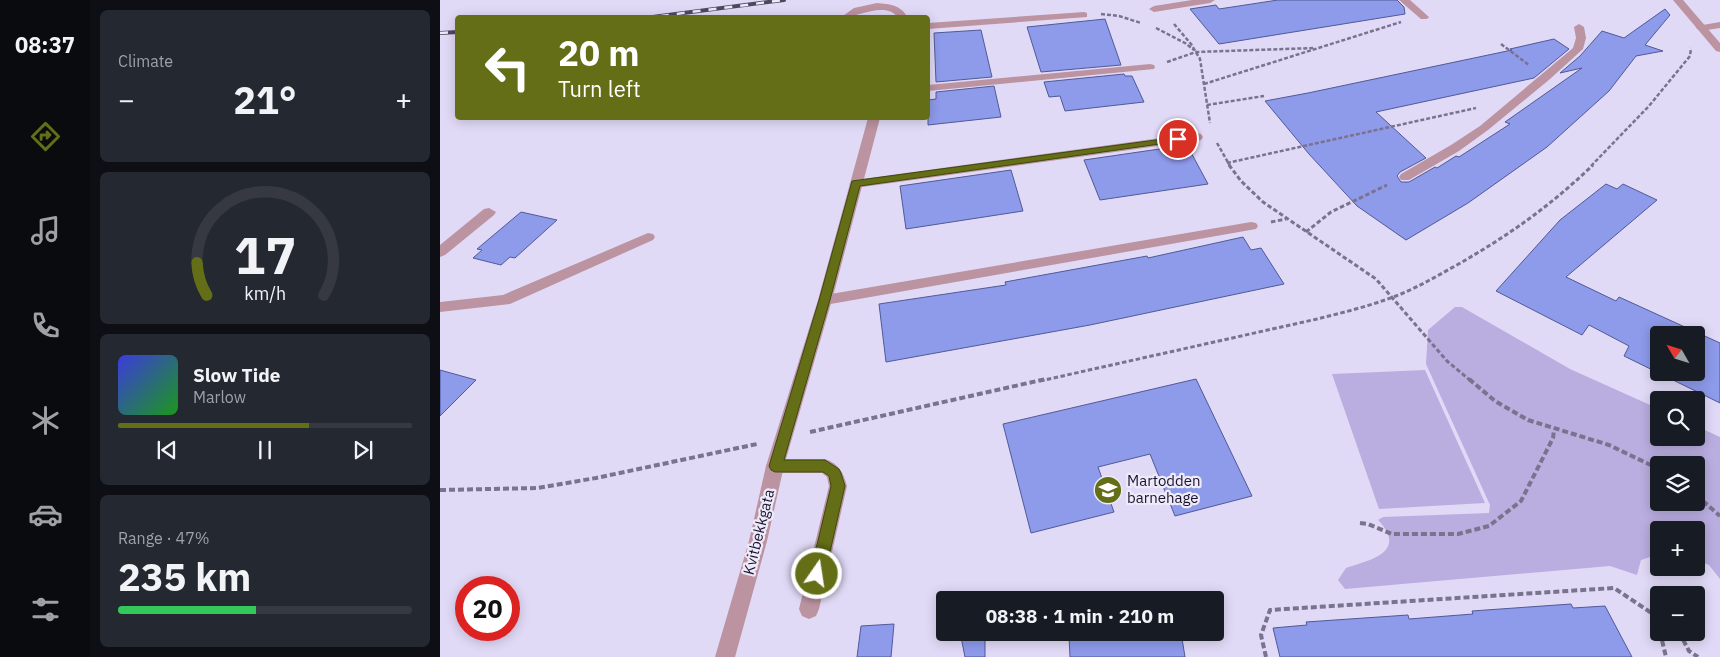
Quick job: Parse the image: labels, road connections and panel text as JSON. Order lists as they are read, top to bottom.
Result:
{
  "streets": {
    "street": ["Kvitbekkgata"]
  },
  "places": {
    "school or university": ["Martodden barnehage"]
  },
  "north": "top left",
  "page": {
    "tabs": "08:37",
    "tile": [
      "Climate",
      ["Range · 47%", "235 km"]
    ],
    "turn": ["20 m", "Turn left"],
    "heat": ["−", "21°", "+"],
    "map_buttons": ["+", "−"],
    "song": ["Slow Tide", "Marlow"],
    "limit": "20",
    "trip": "08:38 · 1 min · 210 m",
    "gauge": ["17", "km/h"]
  }
}
